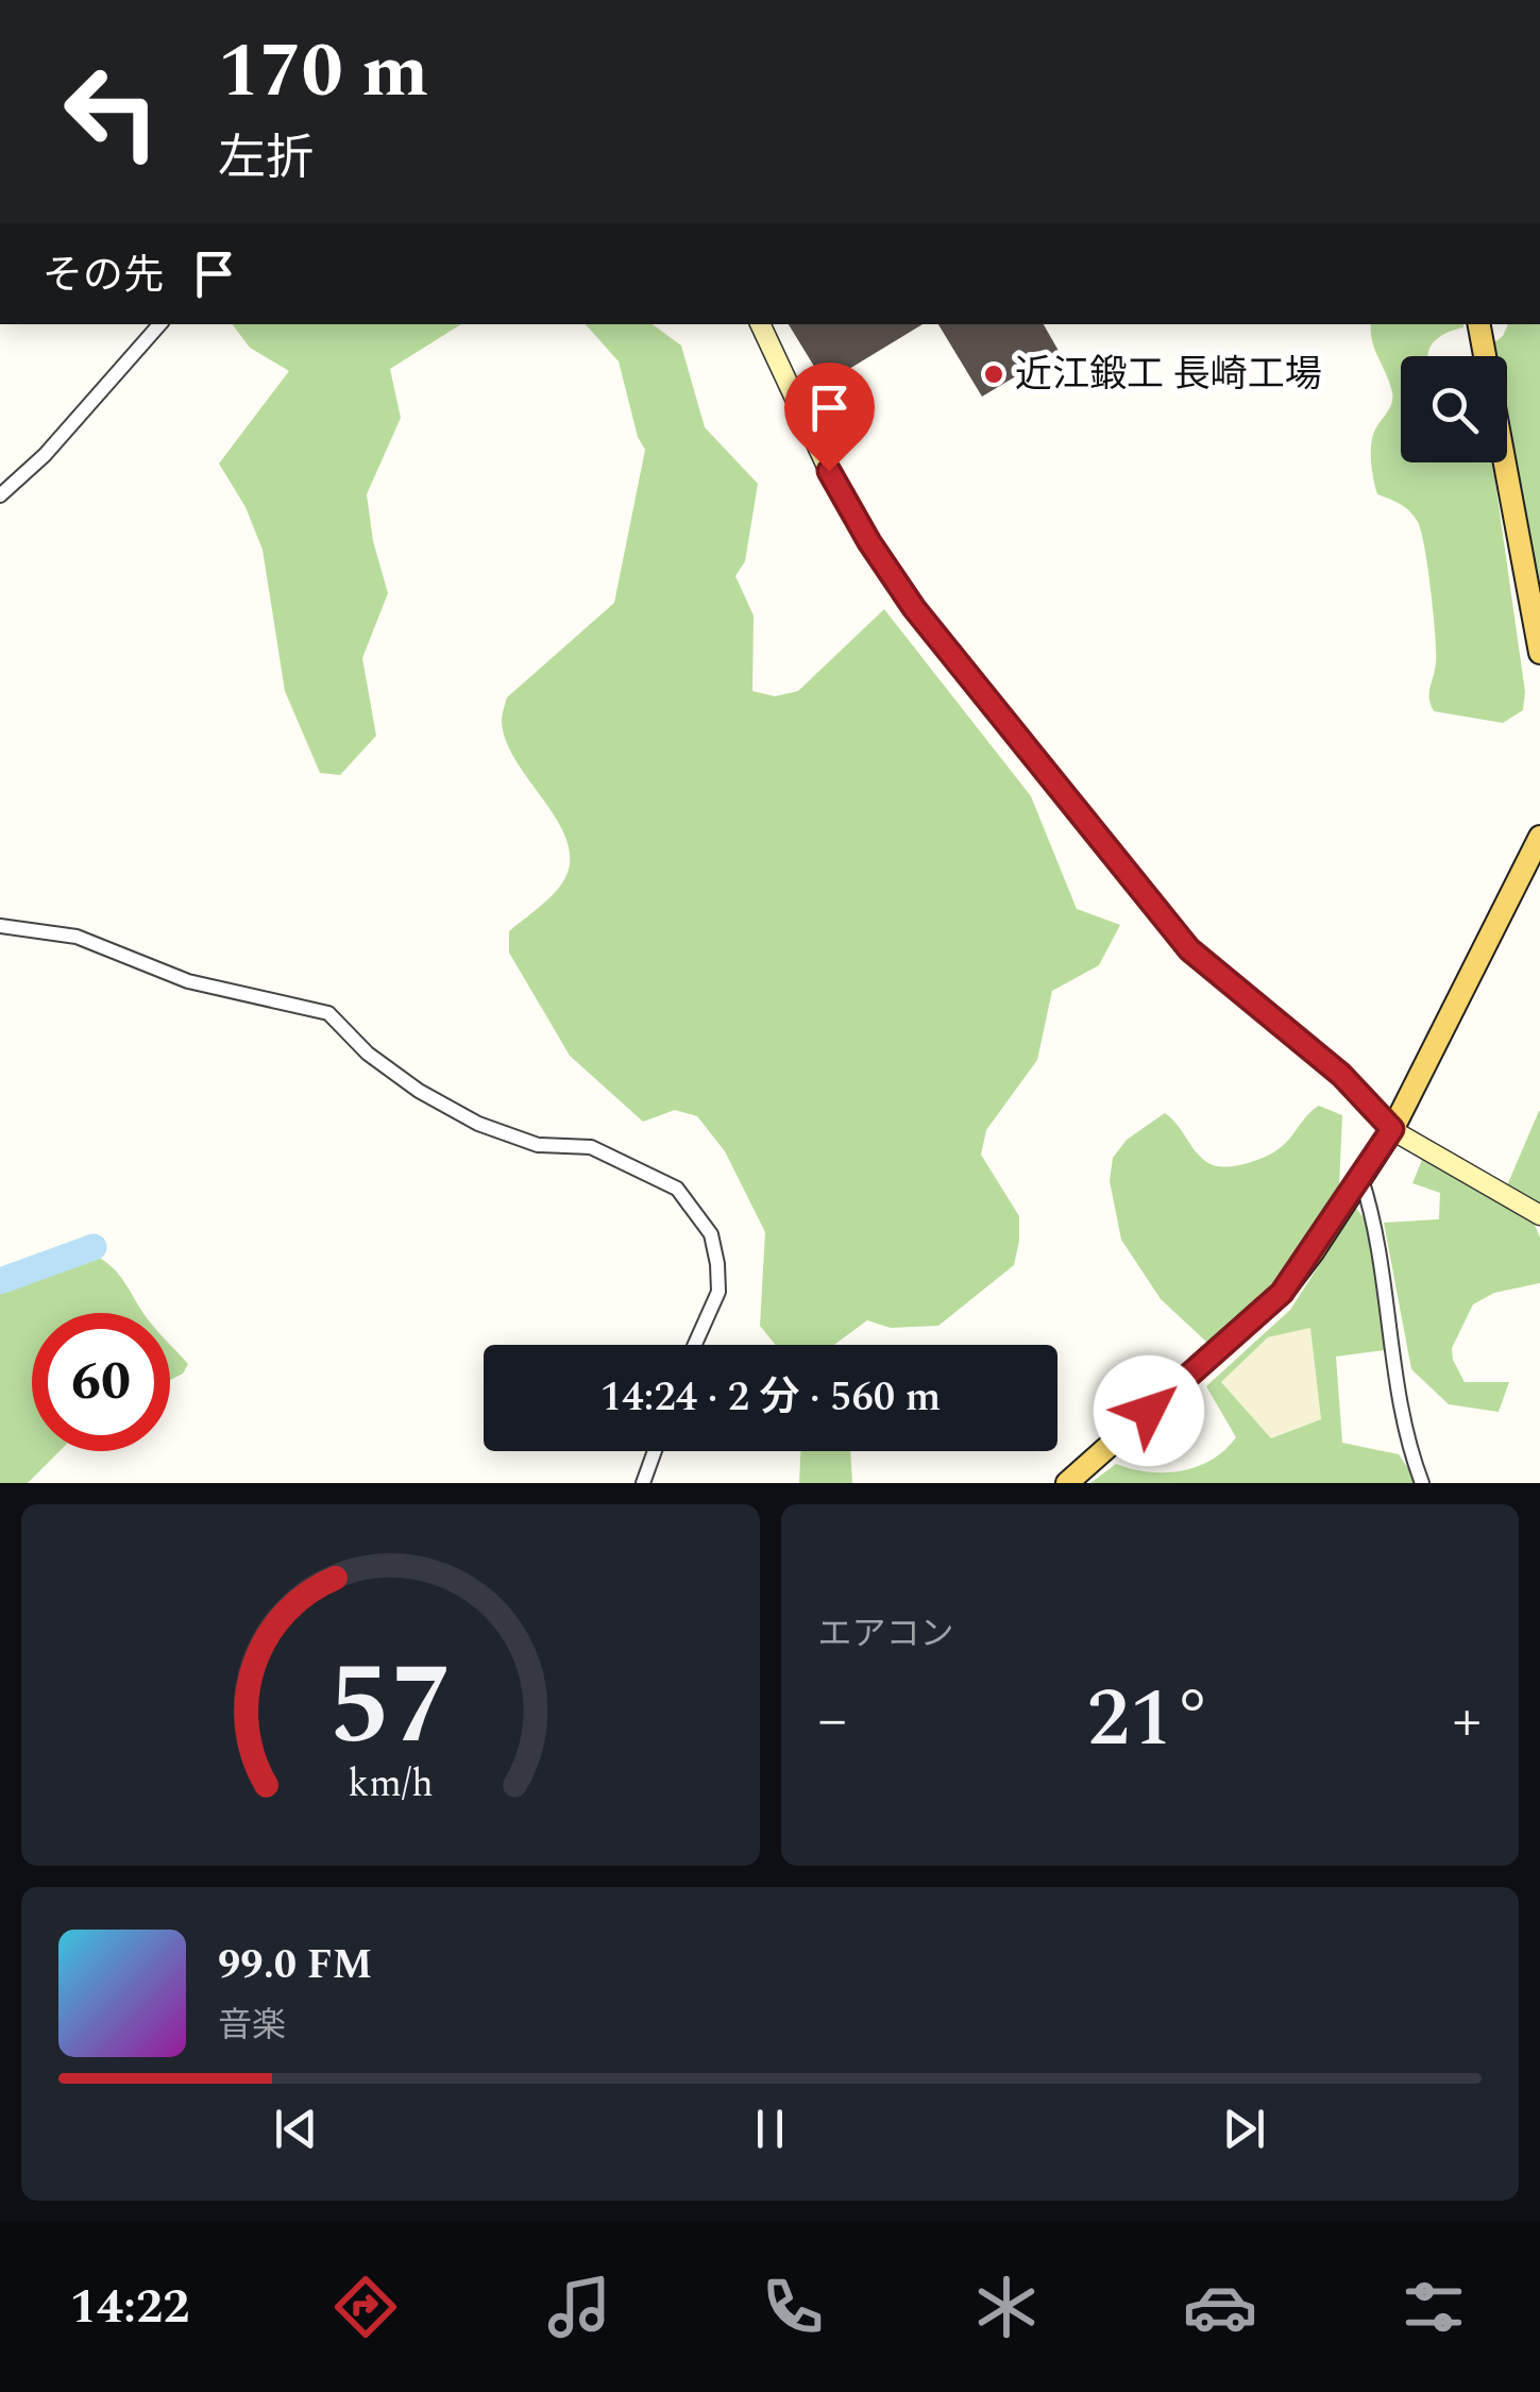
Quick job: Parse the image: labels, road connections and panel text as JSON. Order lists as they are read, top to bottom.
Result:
{
  "places": ["近江鍛工 長崎工場"],
  "page": {
    "turn": ["170 m", "左折"],
    "then": "その先",
    "limit": "60",
    "trip": "14:24 · 2 分 · 560 m",
    "tile": "エアコン",
    "heat": ["−", "21°", "+"],
    "song": ["99.0 FM", "音楽"],
    "tabs": "14:22",
    "gauge": ["57", "km/h"]
  }
}
